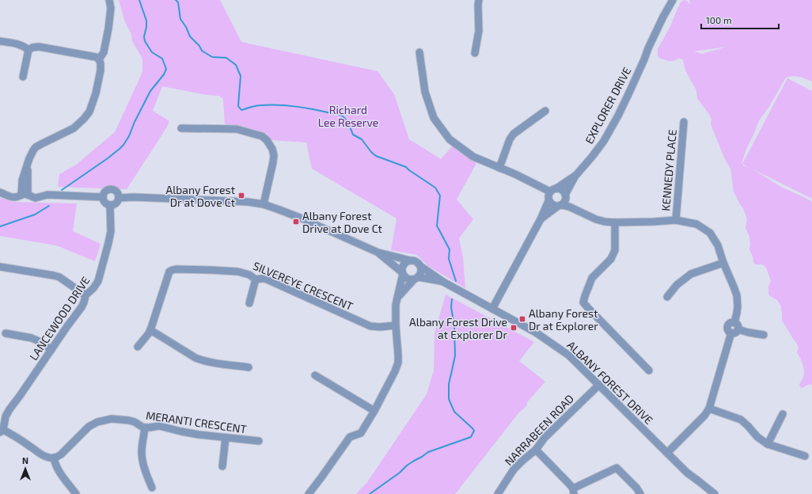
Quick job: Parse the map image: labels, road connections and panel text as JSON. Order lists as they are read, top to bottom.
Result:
{
  "streets": {
    "street": [
      "EXPLORER DRIVE",
      "KENNEDY PLACE",
      "SILVEREYE CRESCENT",
      "LANCEWOOD DRIVE",
      "ALBANY FOREST DRIVE",
      "MERANTI CRESCENT",
      "NARRABEEN ROAD"
    ]
  },
  "crossings": [
    ["EXPLORER DRIVE", "ALBANY FOREST DRIVE"],
    ["ALBANY FOREST DRIVE", "NARRABEEN ROAD"]
  ],
  "parks": ["Richard Lee Reserve"],
  "places": {
    "transit": [
      "Albany Forest Dr at Dove Ct",
      "Albany Forest Drive at Dove Ct",
      "Albany Forest Dr at Explorer",
      "Albany Forest Drive at Explorer Dr"
    ]
  },
  "scale_bar": "100 m",
  "north": "top"
}
